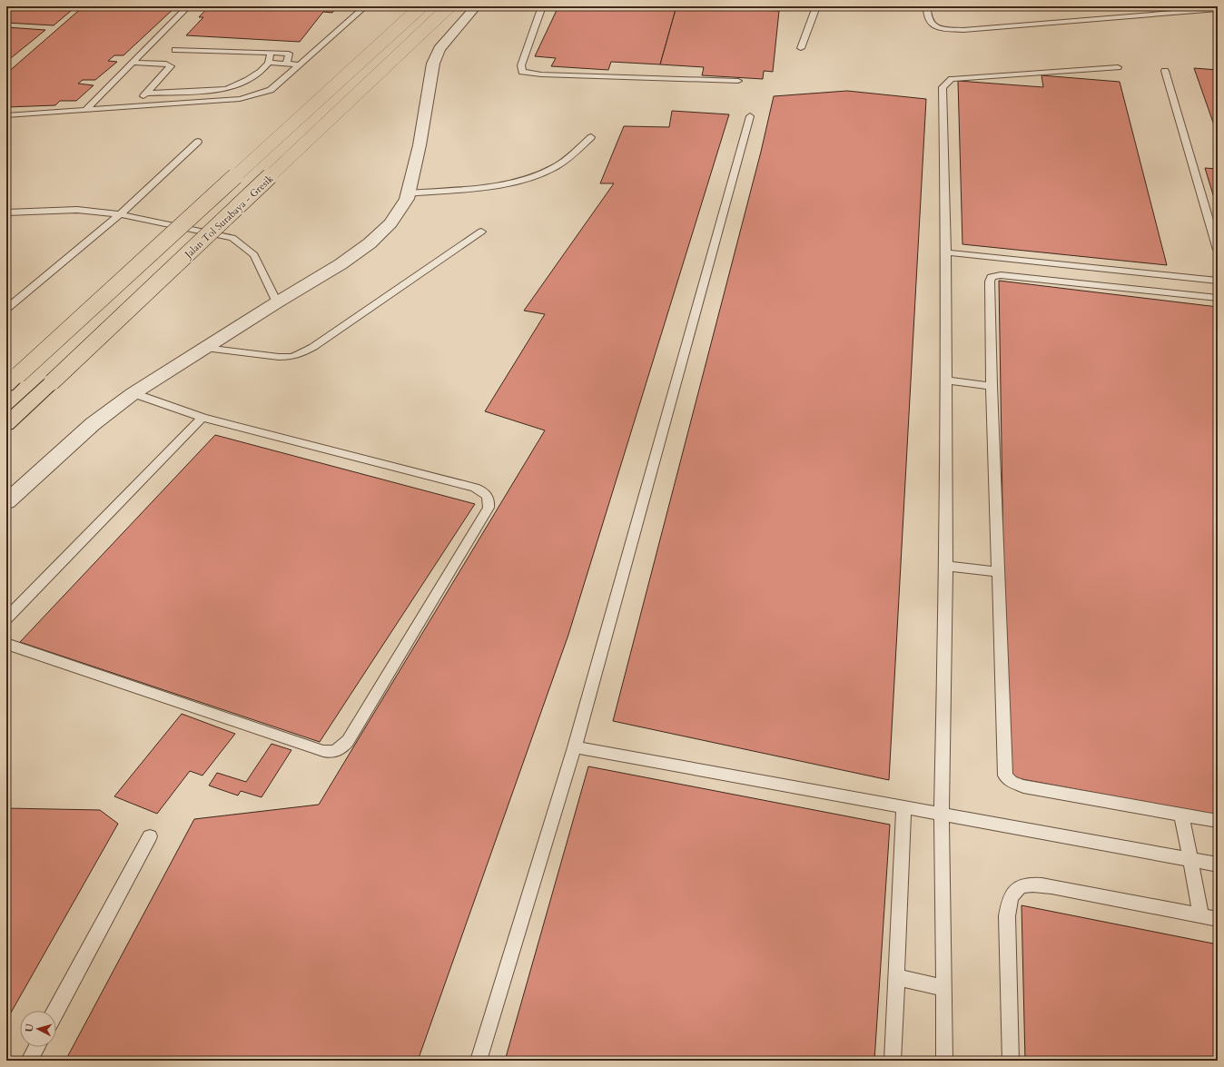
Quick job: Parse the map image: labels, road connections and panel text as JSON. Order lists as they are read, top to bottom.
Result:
{
  "streets": {
    "highway": ["Jalan Tol Surabaya - Gresik"]
  },
  "north": "left"
}
